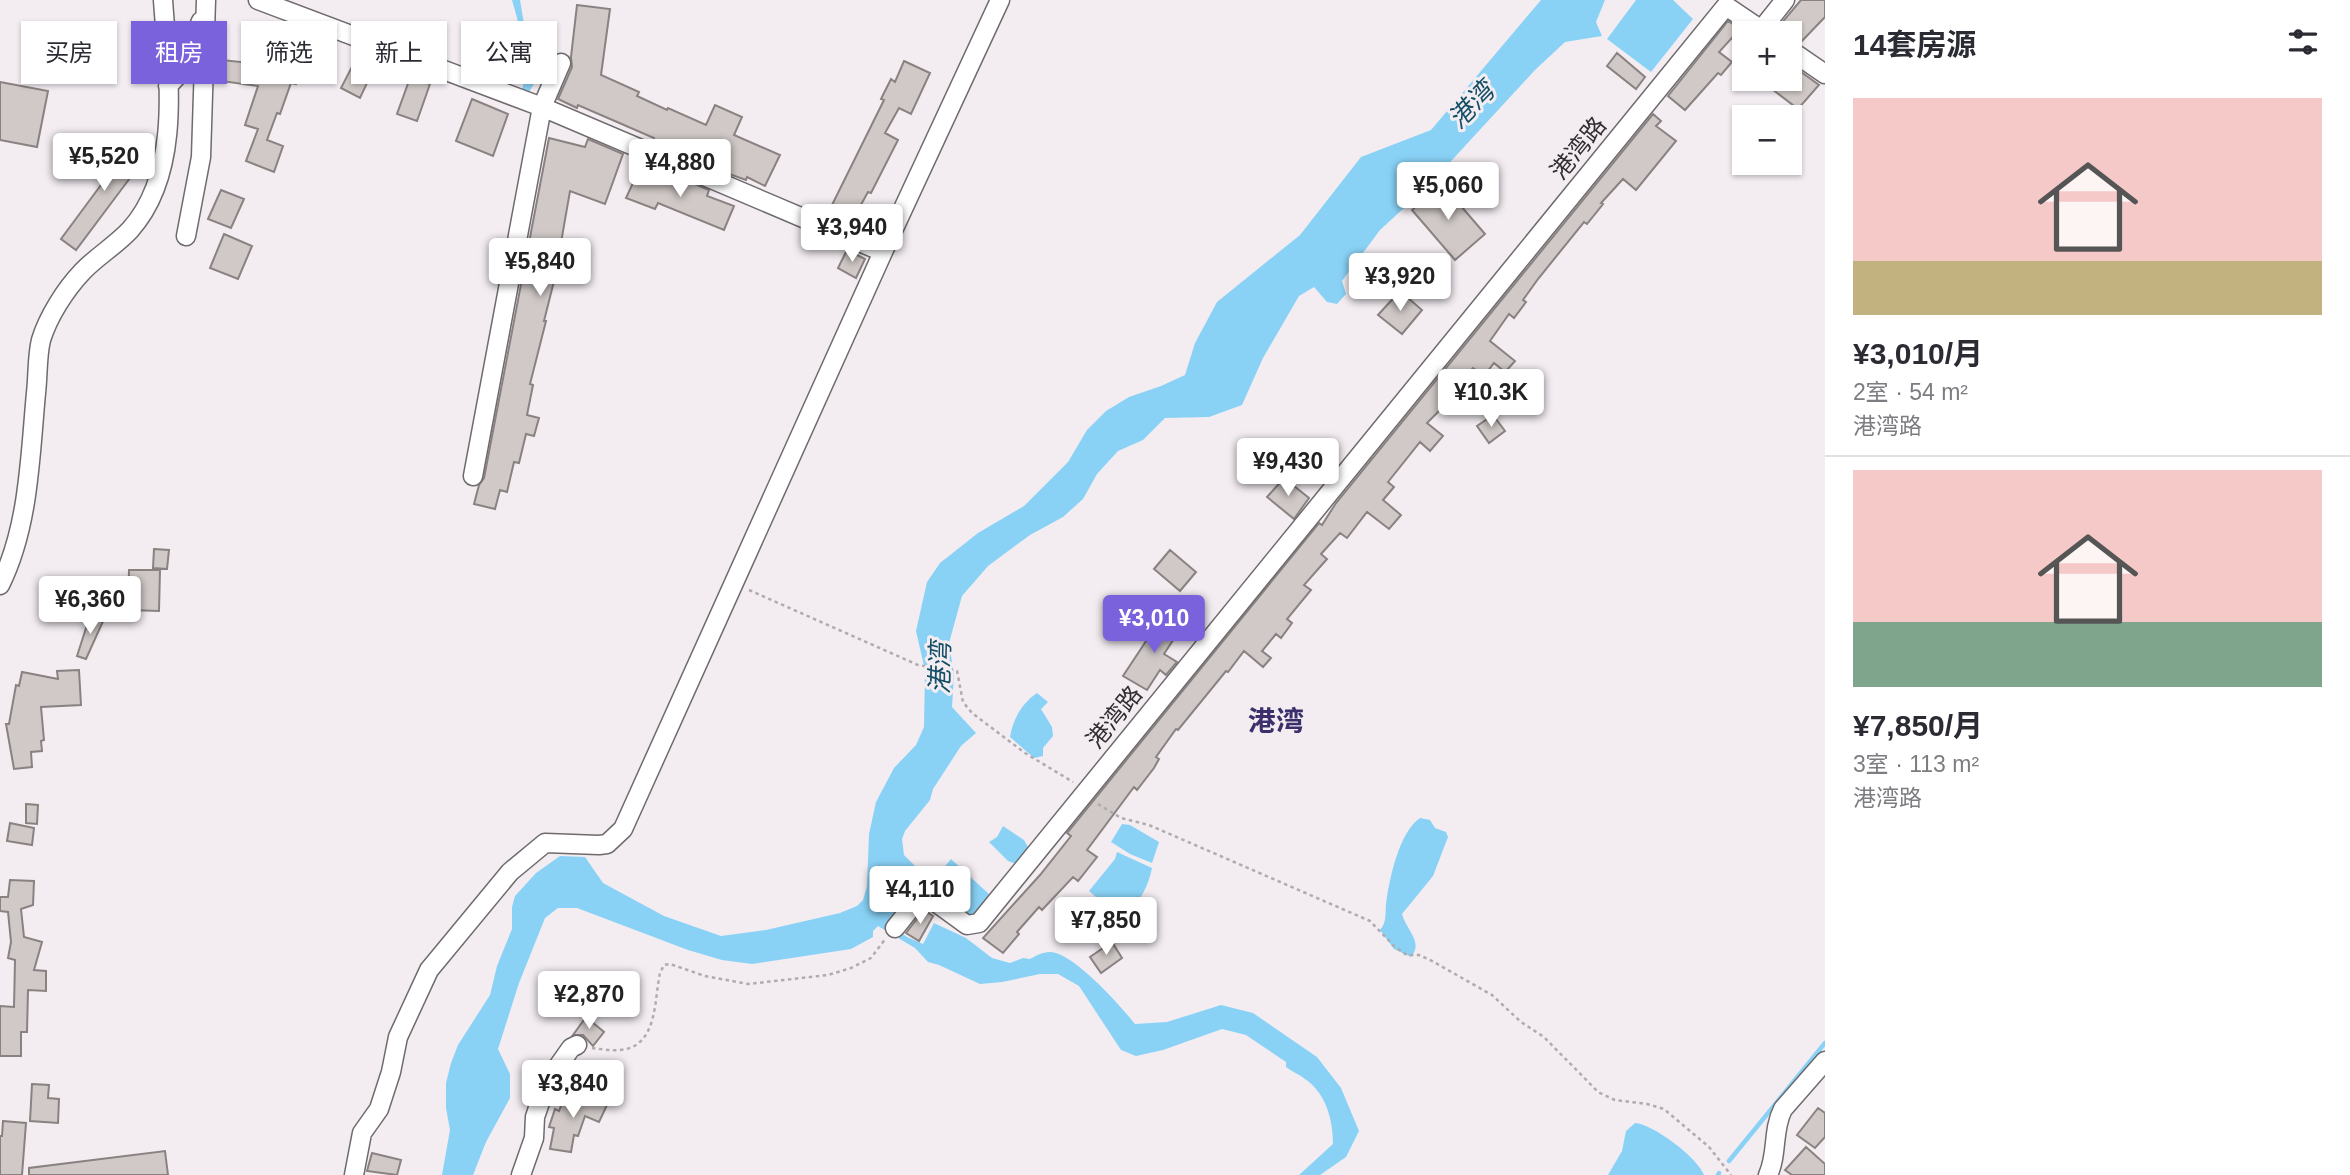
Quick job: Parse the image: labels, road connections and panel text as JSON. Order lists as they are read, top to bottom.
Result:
{
  "streets": {
    "street": ["港湾路"]
  },
  "districts": ["港湾"],
  "water": ["港湾"],
  "page": {
    "heading": "14套房源",
    "map_buttons": ["+", "−"],
    "chip": [
      "买房",
      "租房",
      "筛选",
      "新上",
      "公寓"
    ],
    "list": [
      {
        "name": "¥3,010/月",
        "note": "2室 · 54 m² · 港湾路"
      },
      {
        "name": "¥7,850/月",
        "note": "3室 · 113 m² · 港湾路"
      }
    ],
    "price": [
      "¥5,520",
      "¥4,880",
      "¥5,060",
      "¥3,940",
      "¥5,840",
      "¥3,920",
      "¥10.3K",
      "¥9,430",
      "¥6,360",
      "¥3,010",
      "¥4,110",
      "¥7,850",
      "¥2,870",
      "¥3,840"
    ]
  }
}
